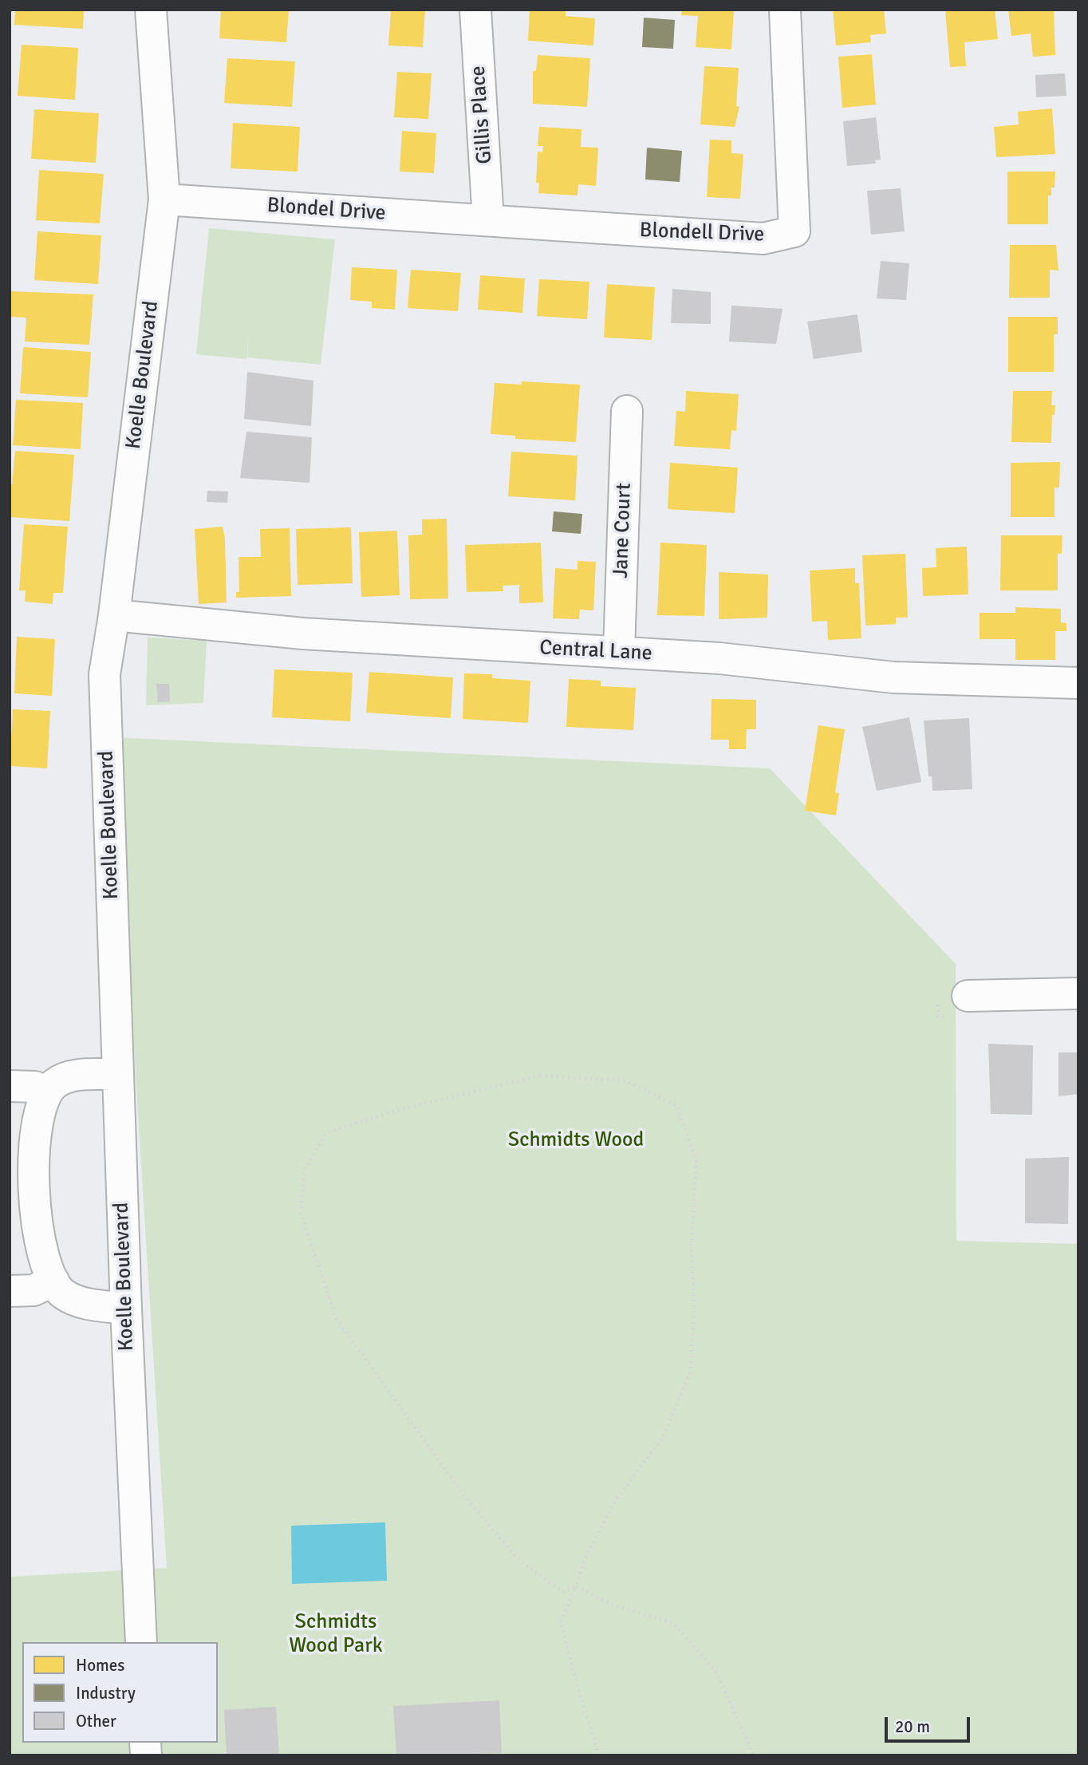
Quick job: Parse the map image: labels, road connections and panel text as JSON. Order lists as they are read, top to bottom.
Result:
{
  "streets": {
    "street": [
      "Gillis Place",
      "Blondel Drive",
      "Blondell Drive",
      "Koelle Boulevard",
      "Jane Court",
      "Central Lane"
    ]
  },
  "crossings": [
    ["Gillis Place", "Blondel Drive"],
    ["Gillis Place", "Blondell Drive"],
    ["Blondel Drive", "Blondell Drive"],
    ["Blondel Drive", "Koelle Boulevard"],
    ["Koelle Boulevard", "Central Lane"],
    ["Jane Court", "Central Lane"]
  ],
  "parks": ["Schmidts Wood", "Schmidts Wood Park"],
  "legend": ["Homes", "Industry", "Other"],
  "scale_bar": "20 m"
}
